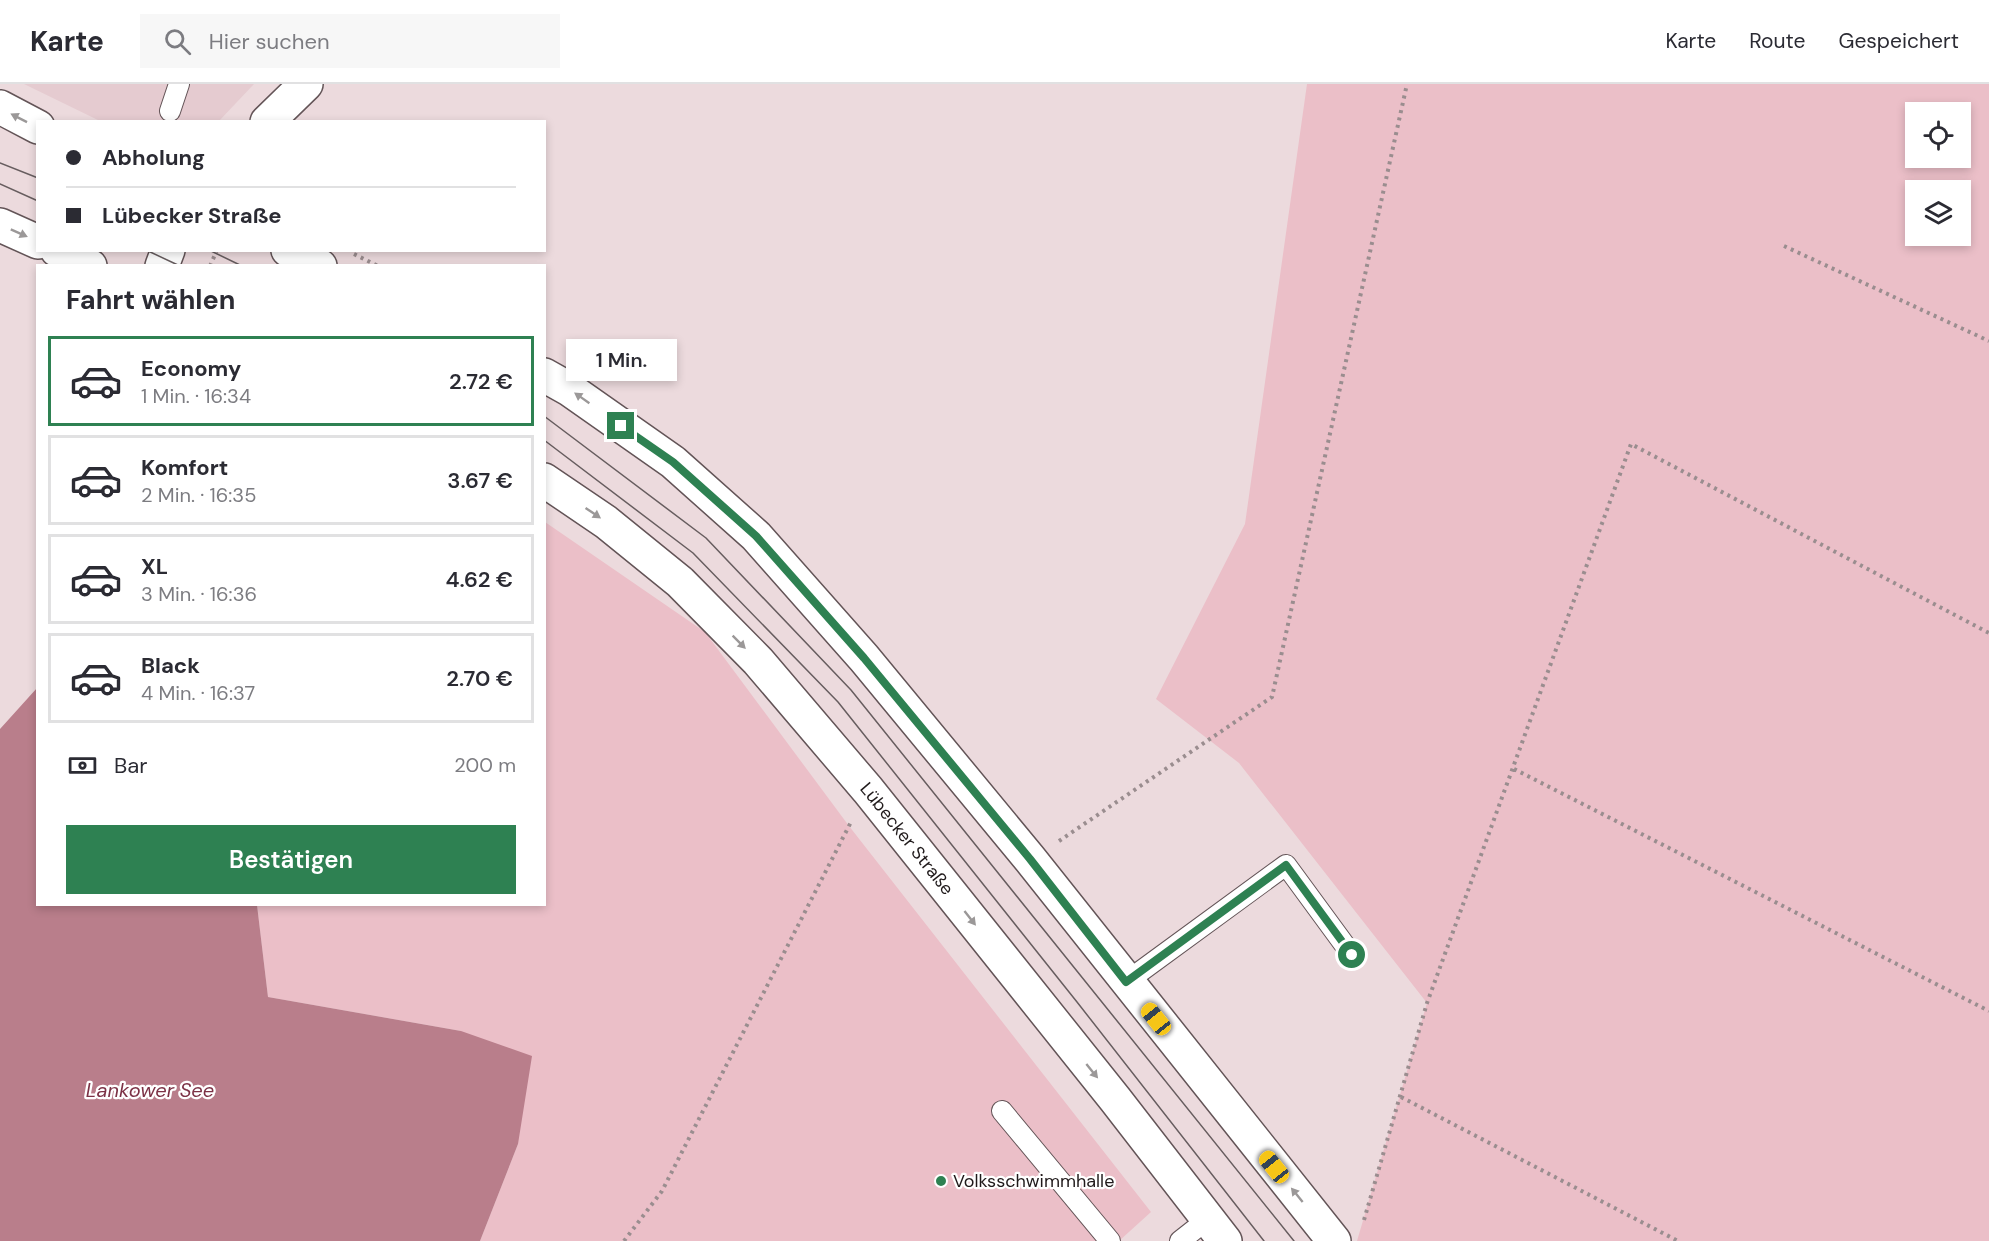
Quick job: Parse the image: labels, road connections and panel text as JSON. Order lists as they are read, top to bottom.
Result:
{
  "streets": {
    "street": ["Lübecker Straße"]
  },
  "water": ["Lankower See"],
  "places": ["Volksschwimmhalle"],
  "page": {
    "header": "Karte",
    "search": "Hier suchen",
    "nav": ["Karte", "Route", "Gespeichert"],
    "banner": ["Abholung", "Lübecker Straße"],
    "heading": "Fahrt wählen",
    "list": [
      {
        "name": "Economy",
        "note": "1 Min. · 16:34",
        "value": "2.72 €"
      },
      {
        "name": "Komfort",
        "note": "2 Min. · 16:35",
        "value": "3.67 €"
      },
      {
        "name": "XL",
        "note": "3 Min. · 16:36",
        "value": "4.62 €"
      },
      {
        "name": "Black",
        "note": "4 Min. · 16:37",
        "value": "2.70 €"
      }
    ],
    "bubble": "1 Min.",
    "pay": ["Bar", "200 m"],
    "buttons": "Bestätigen"
  }
}
